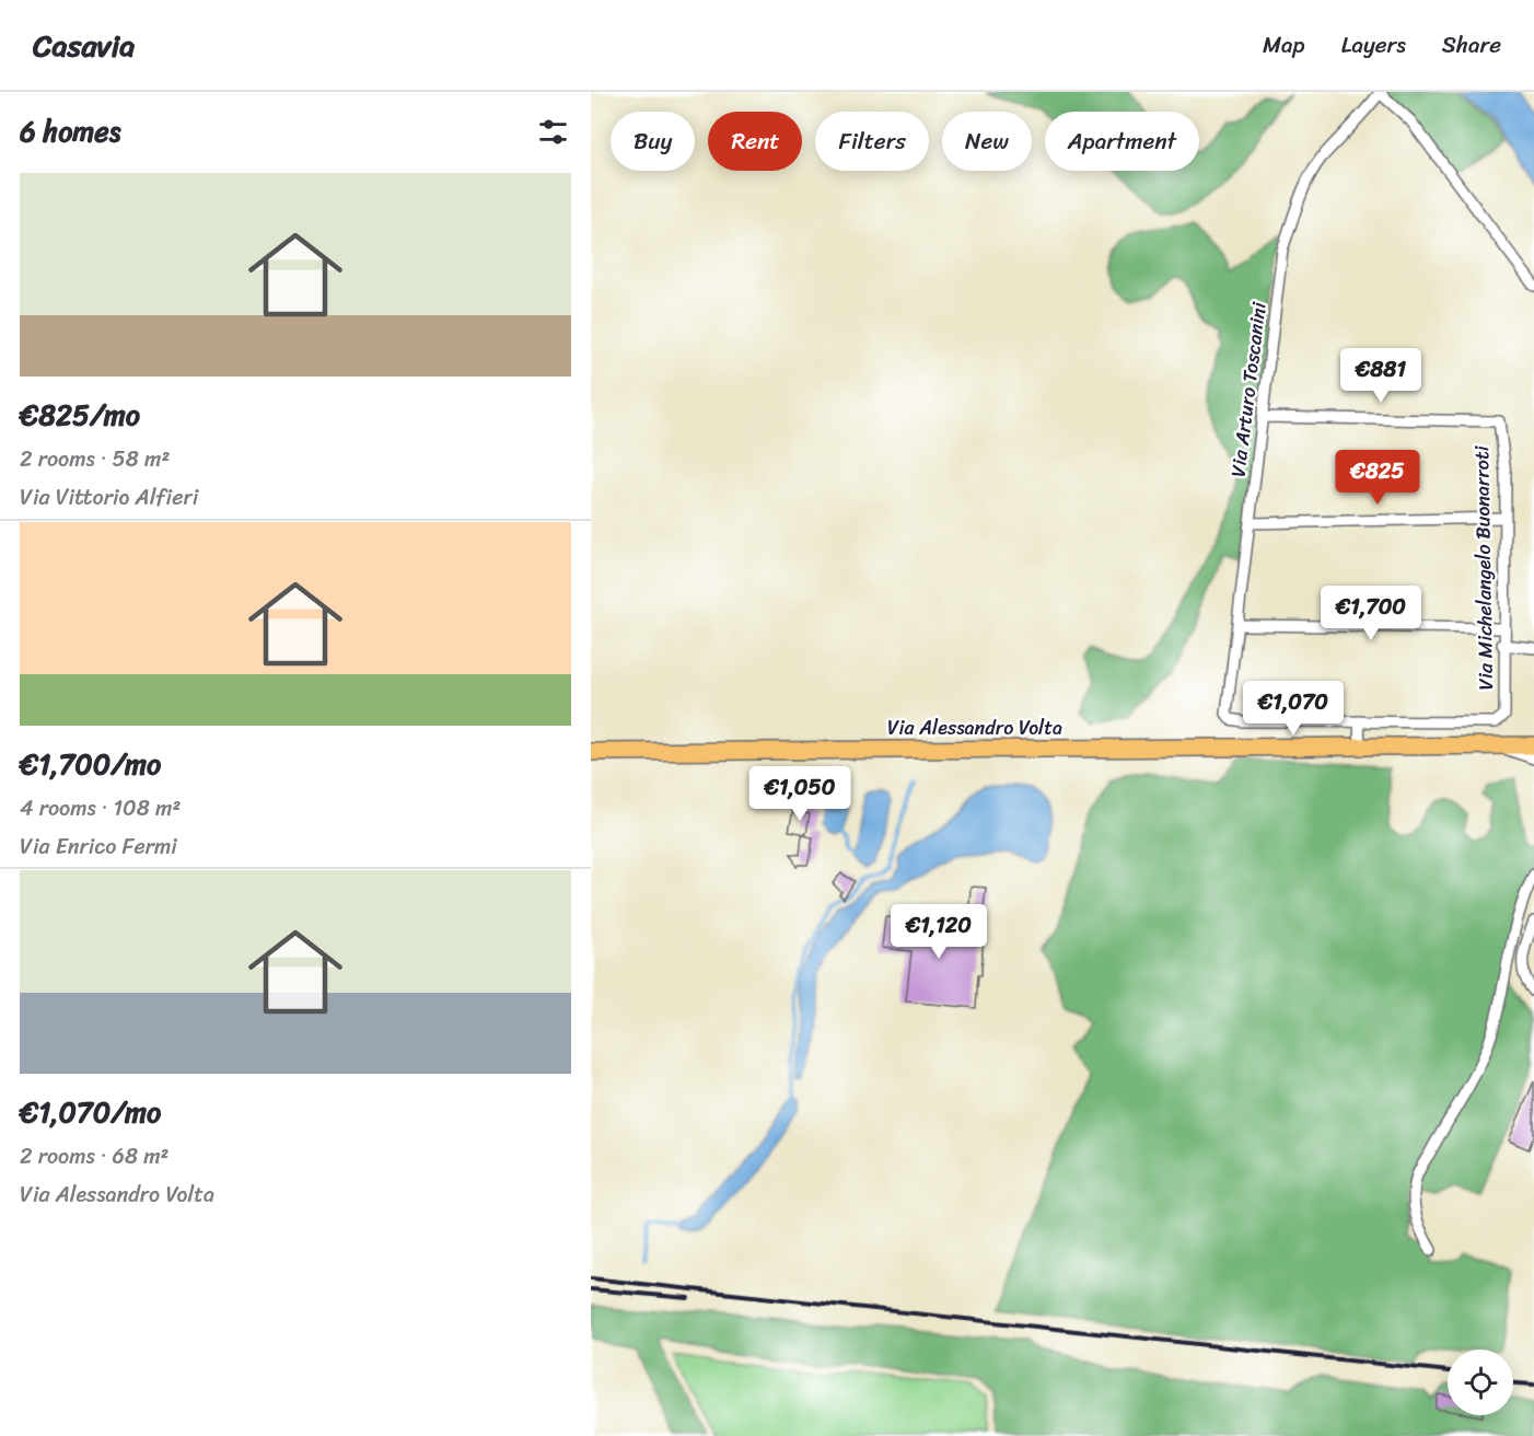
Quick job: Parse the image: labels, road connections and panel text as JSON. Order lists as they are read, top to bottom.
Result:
{
  "streets": {
    "main road": ["Via Alessandro Volta"],
    "street": ["Via Arturo Toscanini", "Via Michelangelo Buonarroti"]
  },
  "crossings": [
    ["Via Arturo Toscanini", "Via Michelangelo Buonarroti"]
  ],
  "page": {
    "header": "Casavia",
    "nav": ["Map", "Layers", "Share"],
    "heading": "6 homes",
    "chip": [
      "Buy",
      "Rent",
      "Filters",
      "New",
      "Apartment"
    ],
    "list": [
      {
        "name": "€825/mo",
        "note": "2 rooms · 58 m² · Via Vittorio Alfieri"
      },
      {
        "name": "€1,700/mo",
        "note": "4 rooms · 108 m² · Via Enrico Fermi"
      },
      {
        "name": "€1,070/mo",
        "note": "2 rooms · 68 m² · Via Alessandro Volta"
      }
    ],
    "price": [
      "€881",
      "€825",
      "€1,700",
      "€1,070",
      "€1,050",
      "€1,120"
    ]
  }
}
